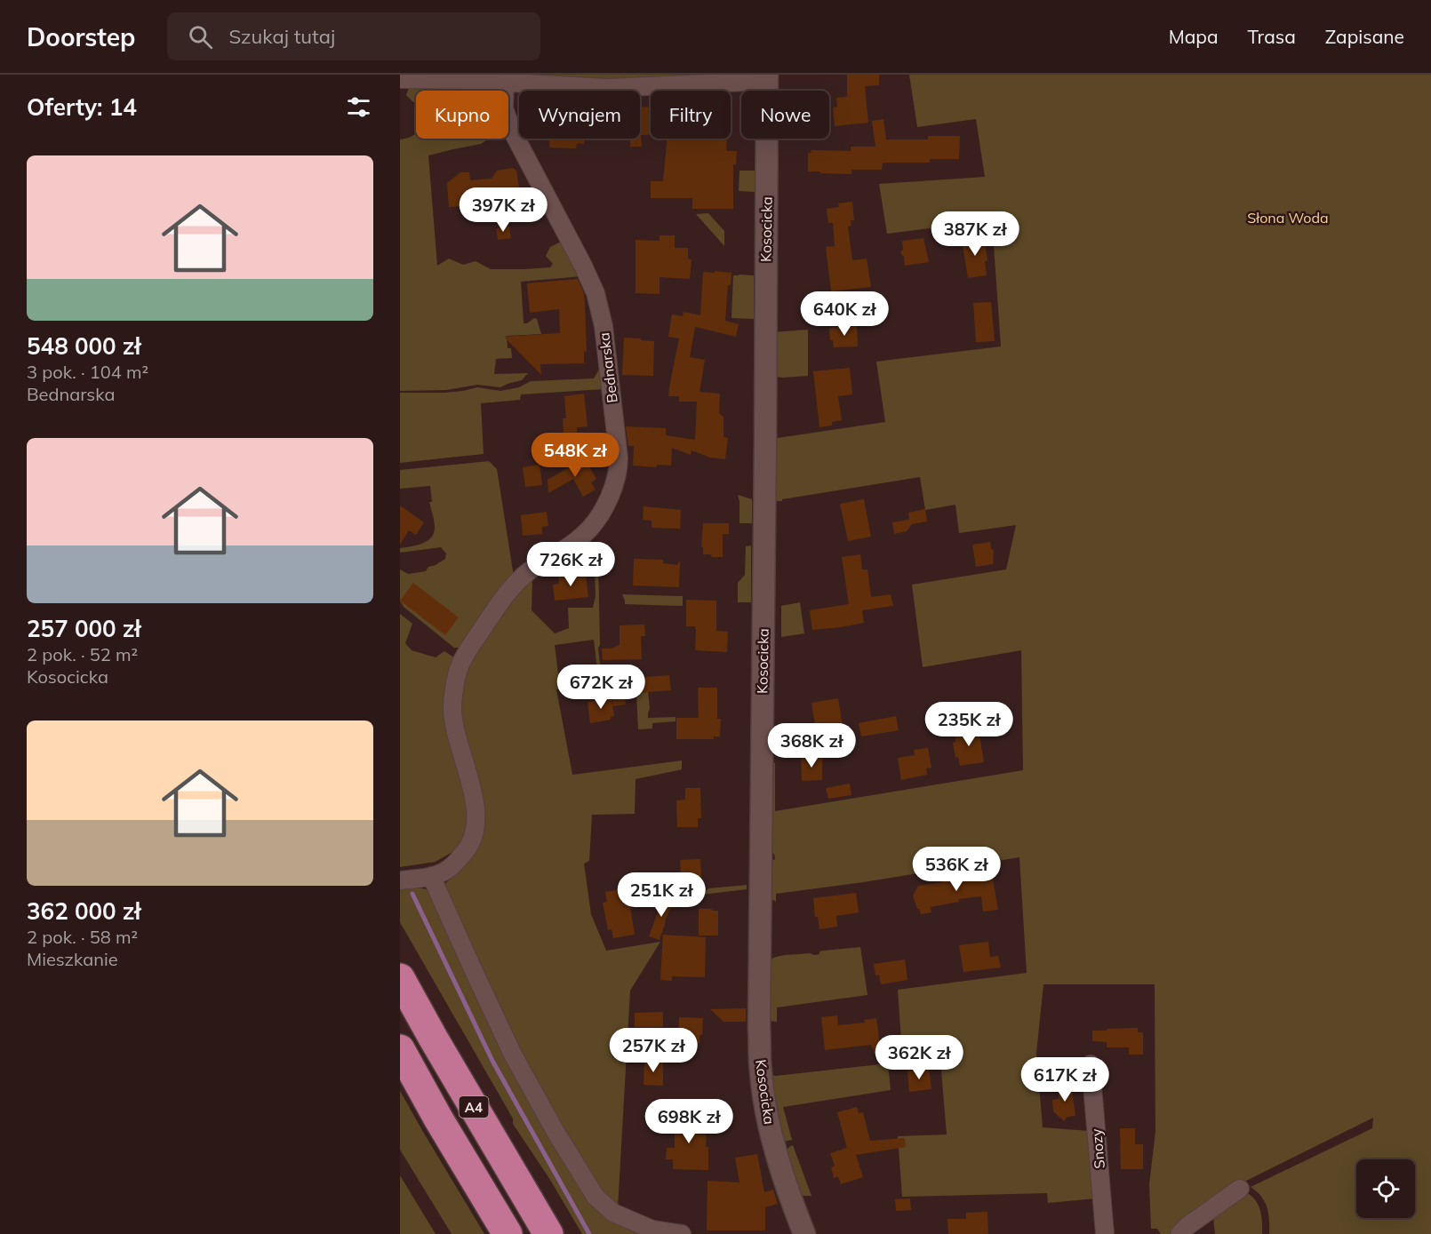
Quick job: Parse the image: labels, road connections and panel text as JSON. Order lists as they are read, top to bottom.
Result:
{
  "streets": {
    "highway": ["A4"],
    "street": ["Kosocicka", "Bednarska", "Snozy"]
  },
  "parks": ["Słona Woda"],
  "page": {
    "header": "Doorstep",
    "search": "Szukaj tutaj",
    "nav": ["Mapa", "Trasa", "Zapisane"],
    "heading": "Oferty: 14",
    "chip": [
      "Kupno",
      "Wynajem",
      "Filtry",
      "Nowe"
    ],
    "list": [
      {
        "name": "548 000 zł",
        "note": "3 pok. · 104 m² · Bednarska"
      },
      {
        "name": "257 000 zł",
        "note": "2 pok. · 52 m² · Kosocicka"
      },
      {
        "name": "362 000 zł",
        "note": "2 pok. · 58 m² · Mieszkanie"
      }
    ],
    "price": [
      "397K zł",
      "387K zł",
      "640K zł",
      "548K zł",
      "726K zł",
      "672K zł",
      "235K zł",
      "368K zł",
      "536K zł",
      "251K zł",
      "257K zł",
      "362K zł",
      "617K zł",
      "698K zł"
    ]
  }
}
